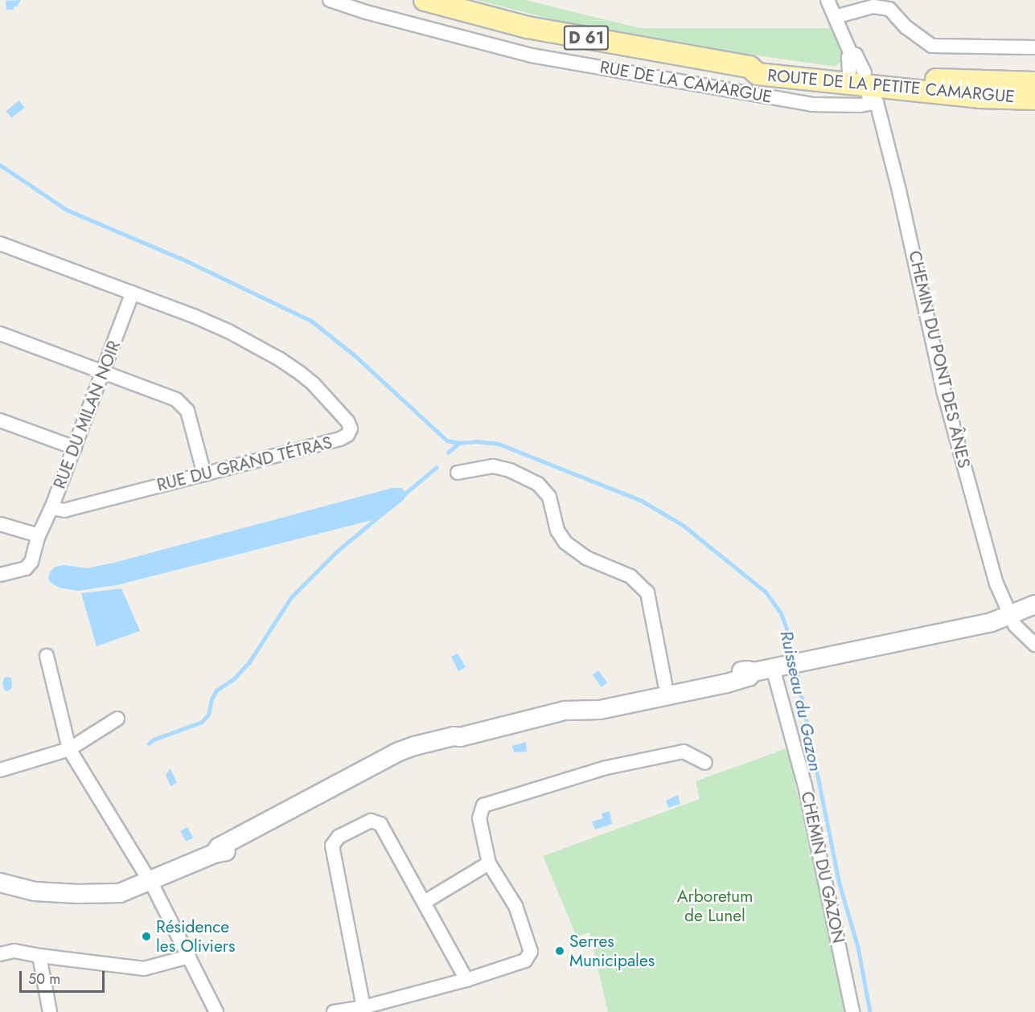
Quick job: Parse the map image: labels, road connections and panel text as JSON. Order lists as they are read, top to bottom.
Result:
{
  "streets": {
    "main road": ["D 61", "ROUTE DE LA PETITE CAMARGUE"],
    "street": [
      "RUE DE LA CAMARGUE",
      "CHEMIN DU PONT DES ÂNES",
      "RUE DU MILAN NOIR",
      "RUE DU GRAND TÉTRAS",
      "CHEMIN DU GAZON"
    ]
  },
  "crossings": [
    ["RUE DE LA CAMARGUE", "ROUTE DE LA PETITE CAMARGUE"],
    ["RUE DE LA CAMARGUE", "CHEMIN DU PONT DES ÂNES"],
    ["ROUTE DE LA PETITE CAMARGUE", "CHEMIN DU PONT DES ÂNES"],
    ["RUE DU MILAN NOIR", "RUE DU GRAND TÉTRAS"]
  ],
  "water": ["Ruisseau du Gazon"],
  "parks": ["Arboretum de Lunel"],
  "places": ["Résidence les Oliviers", "Serres Municipales"],
  "scale_bar": "50 m"
}
